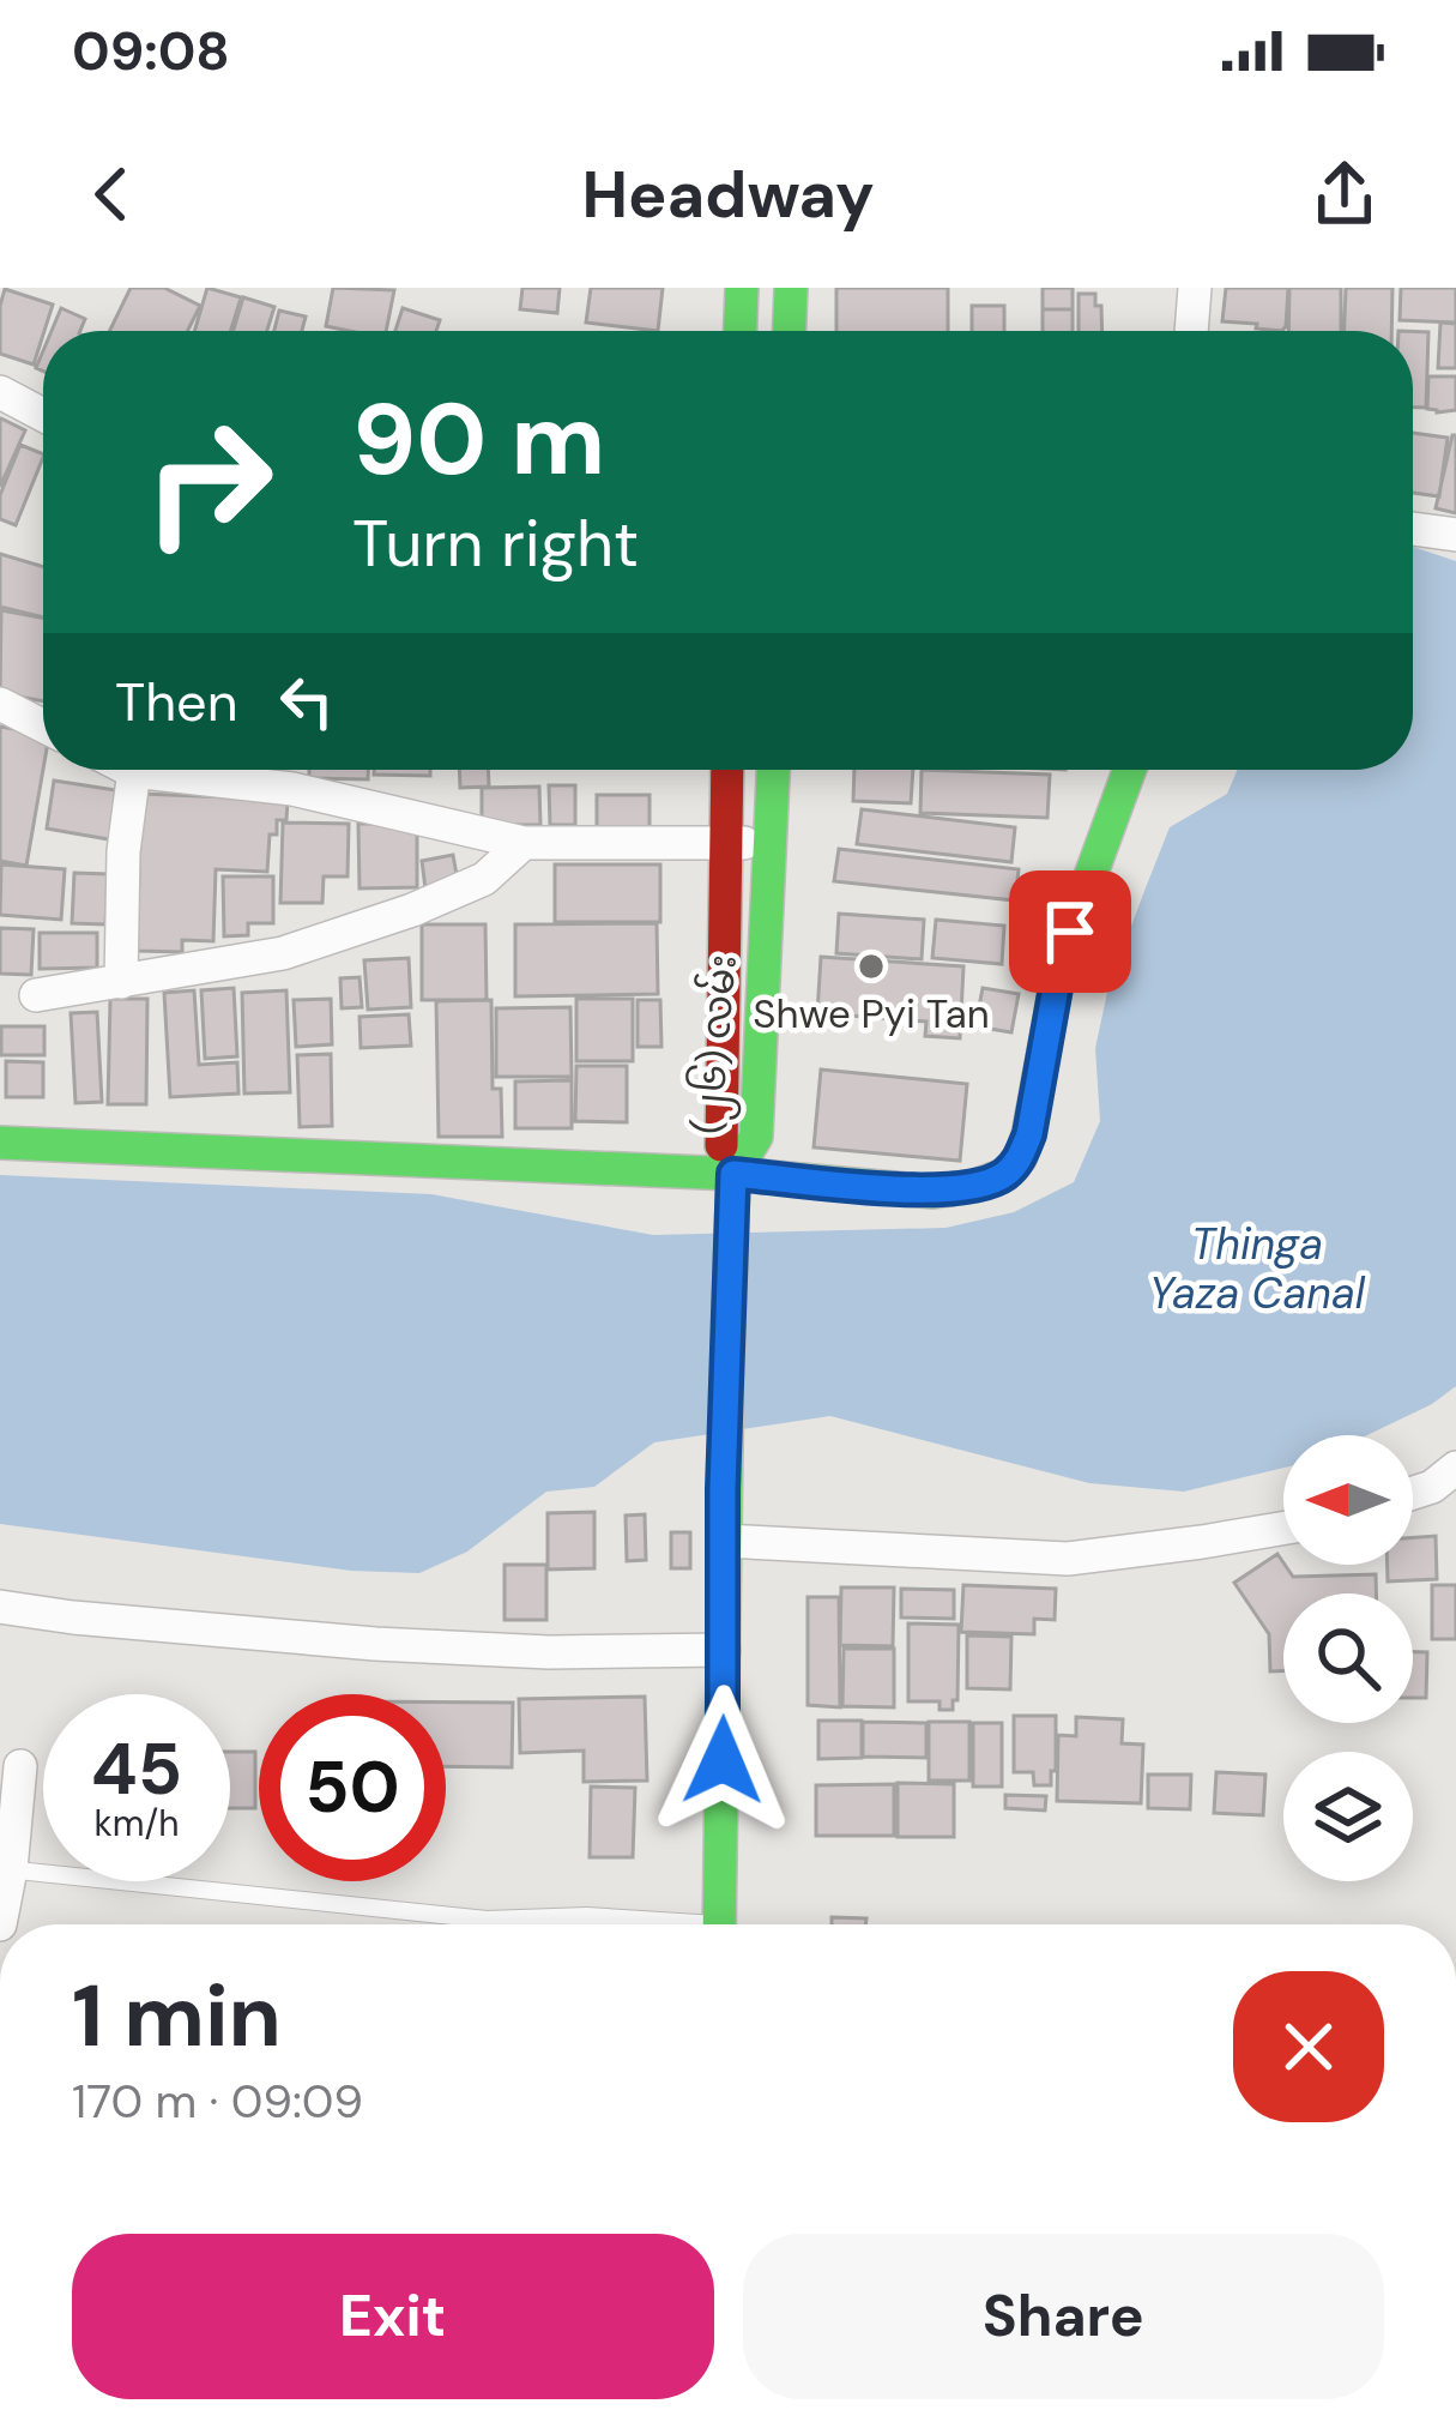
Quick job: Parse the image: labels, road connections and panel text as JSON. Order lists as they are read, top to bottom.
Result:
{
  "streets": {
    "main road": ["(၂၆) လမ်း"]
  },
  "water": ["Thinga Yaza Canal"],
  "places": ["Shwe Pyi Tan"],
  "north": "left",
  "page": {
    "status": "09:08",
    "header": "Headway",
    "turn": ["90 m", "Turn right"],
    "then": "Then",
    "speed": "45 km/h",
    "limit": "50",
    "heading": ["1 min", "170 m · 09:09"],
    "buttons": ["Exit", "Share"]
  }
}
